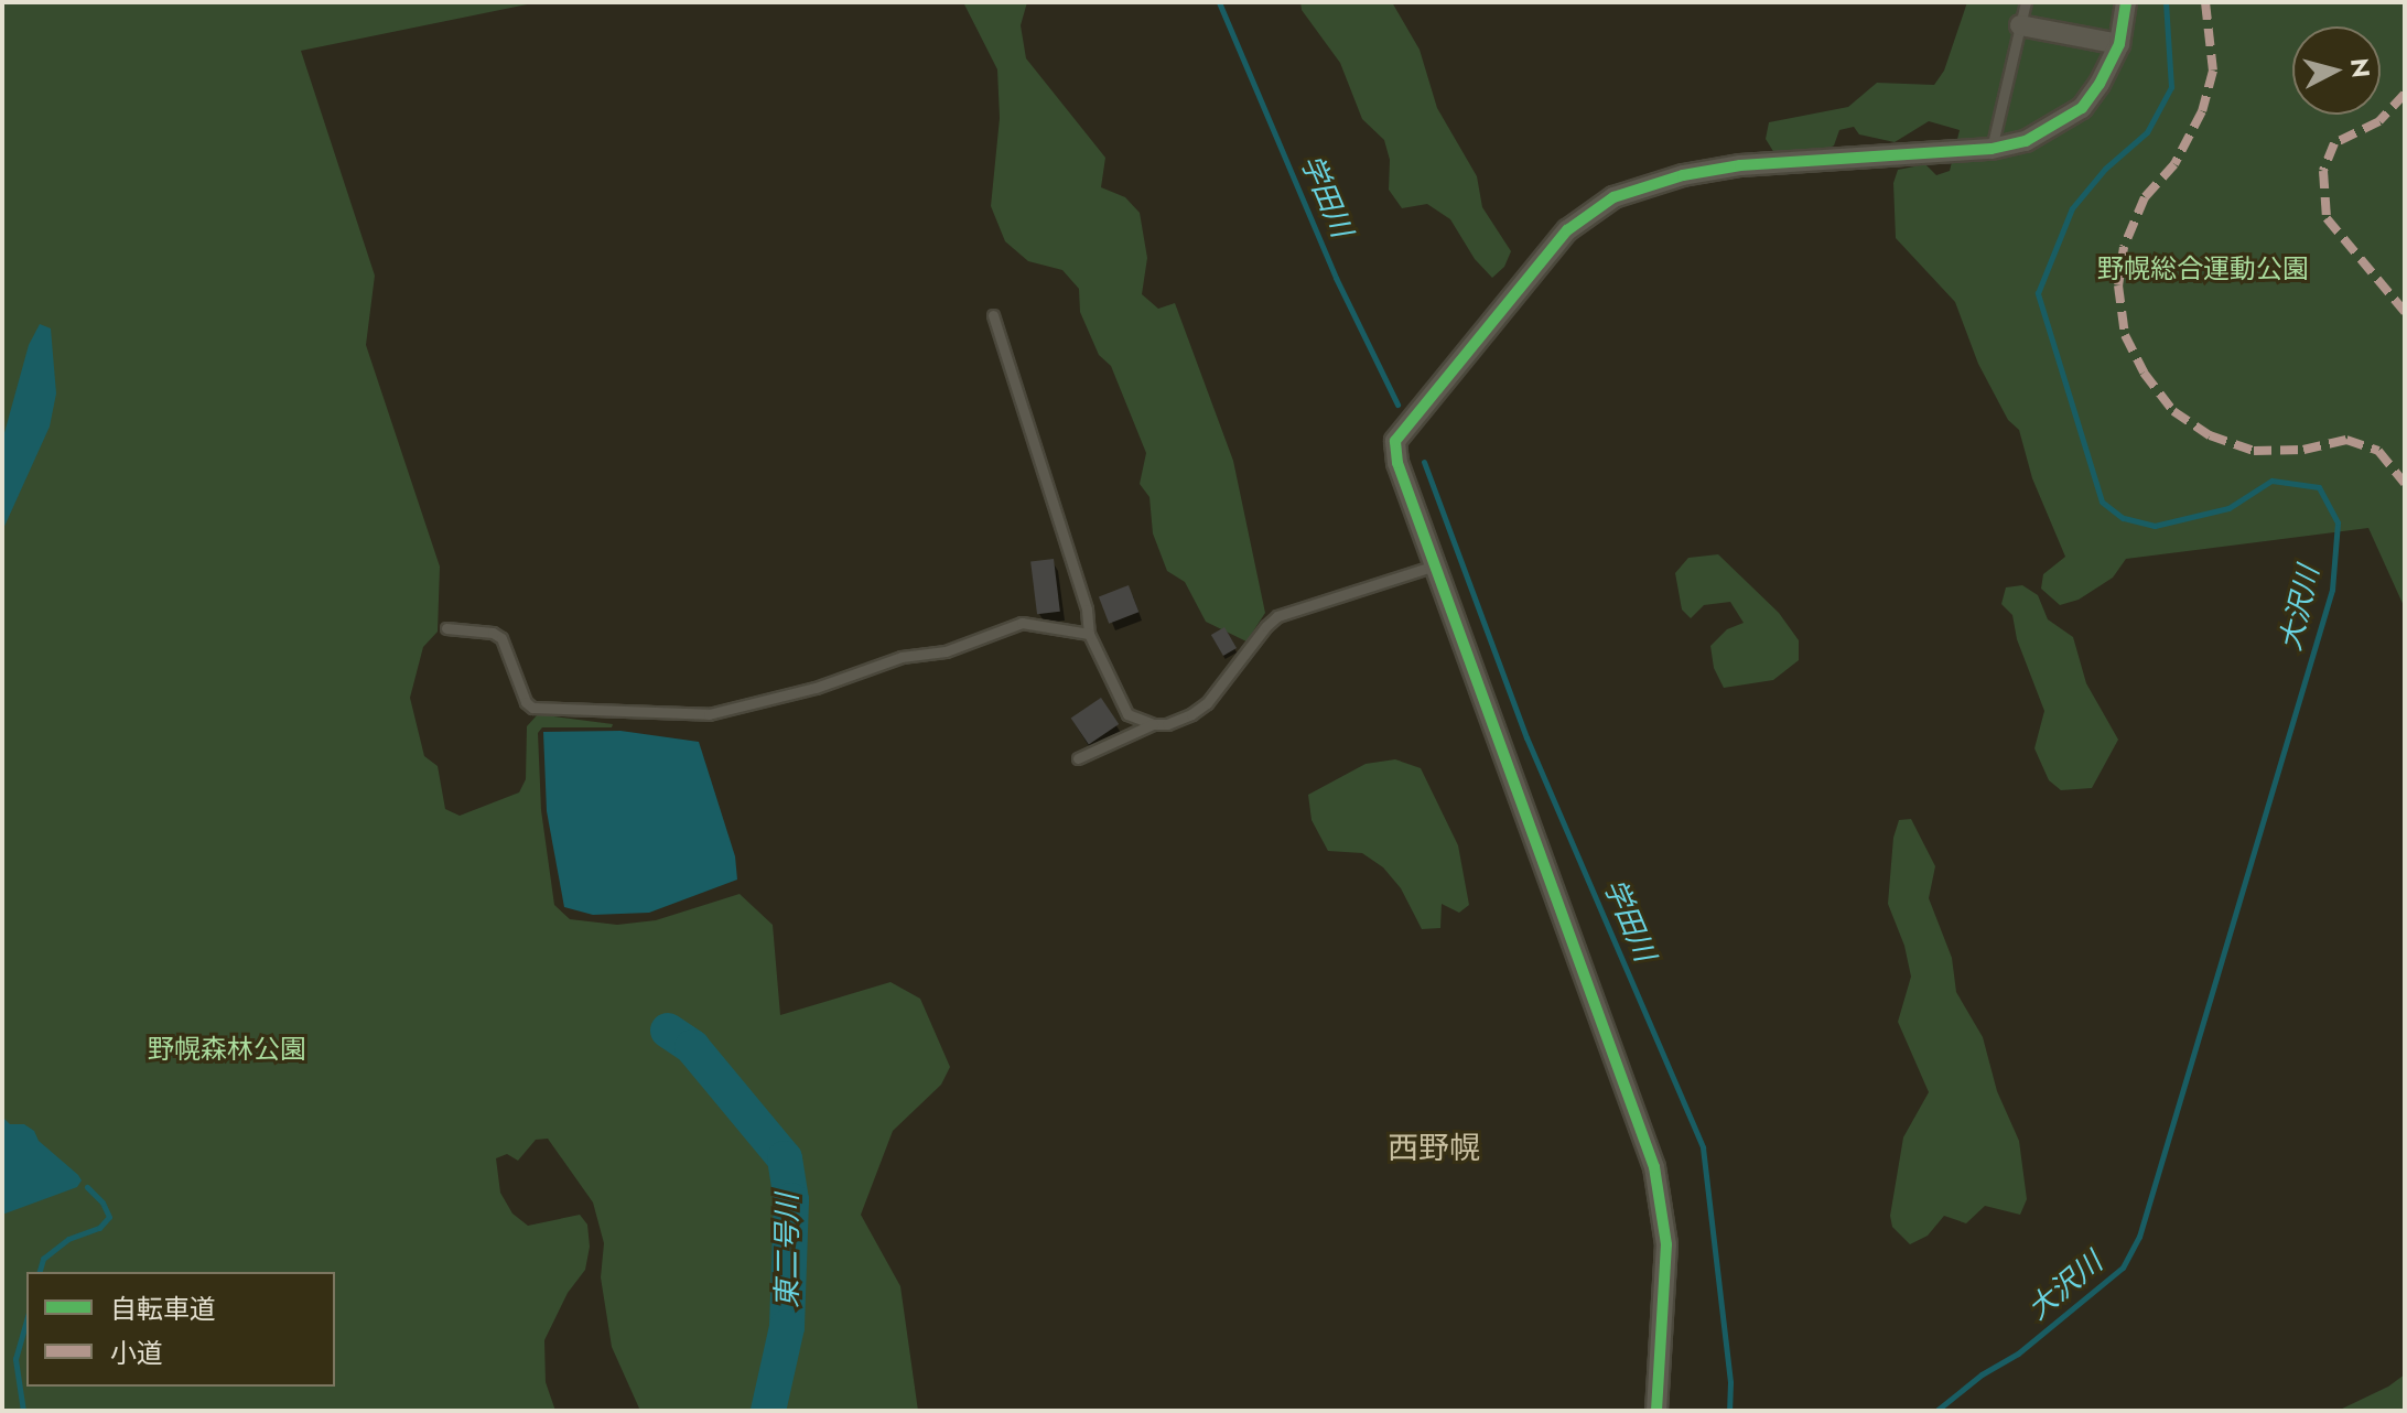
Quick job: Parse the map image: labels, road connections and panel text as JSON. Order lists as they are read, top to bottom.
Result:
{
  "districts": ["西野幌"],
  "water": ["学田川", "大沢川", "東二号川"],
  "parks": ["野幌総合運動公園", "野幌森林公園"],
  "legend": ["自転車道", "小道"],
  "north": "right"
}
